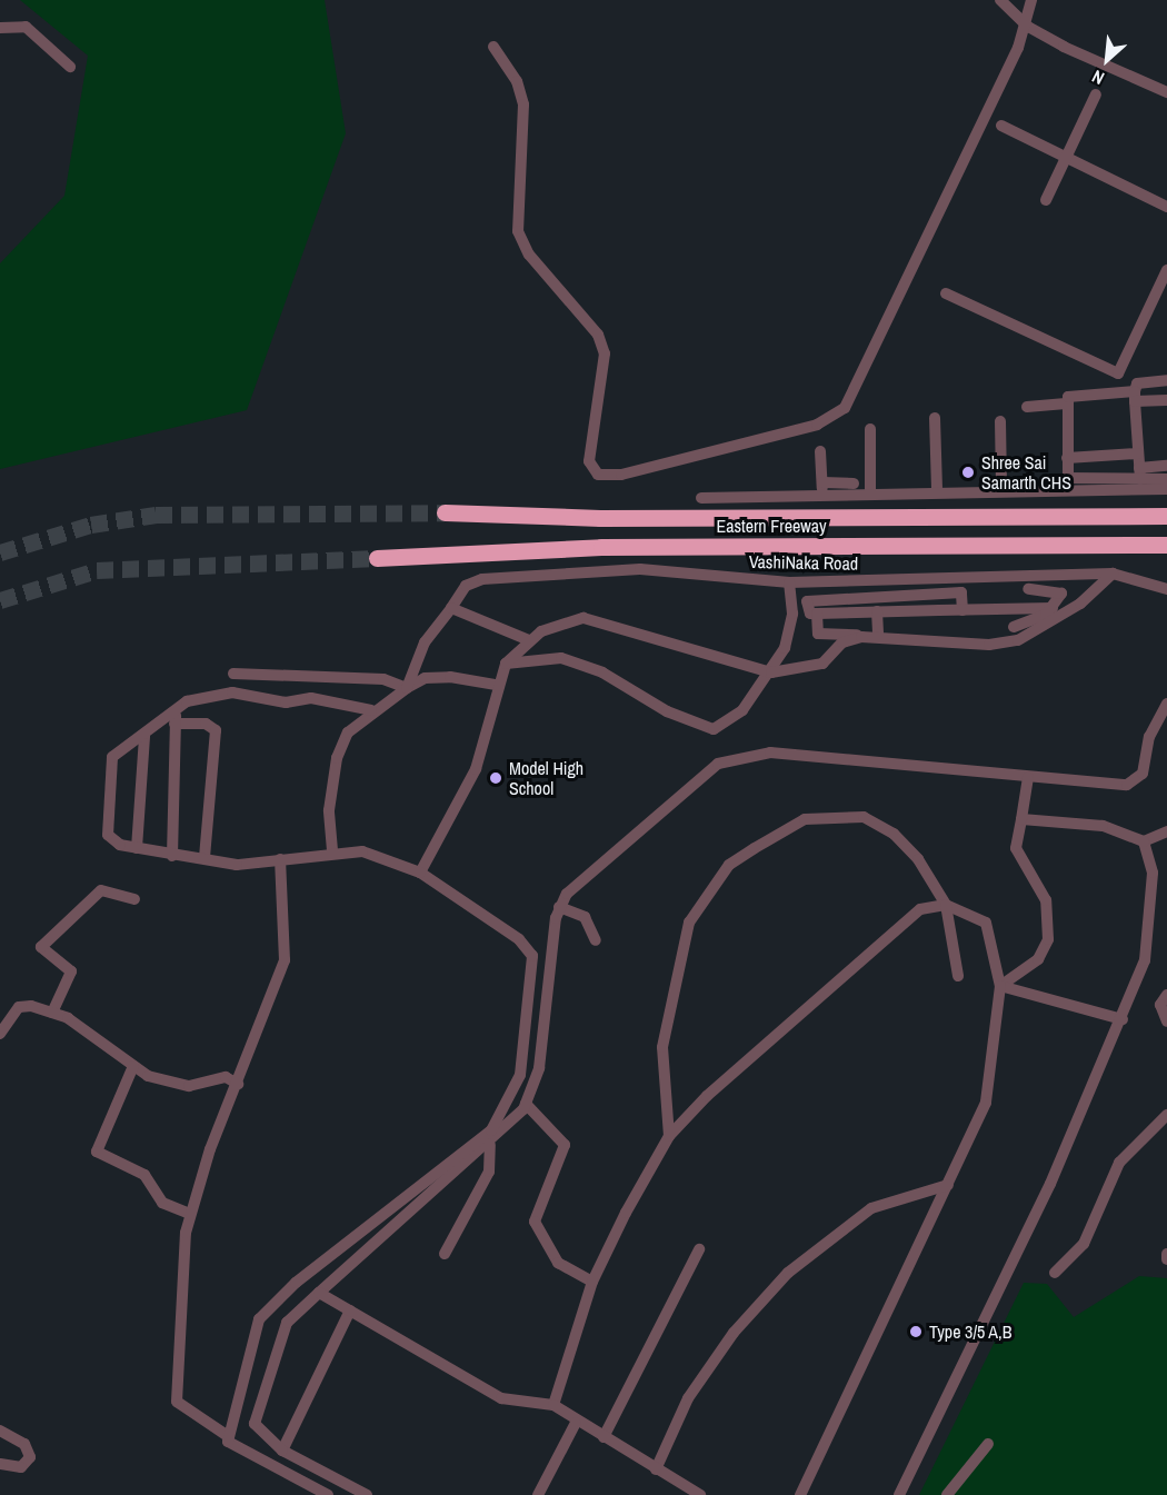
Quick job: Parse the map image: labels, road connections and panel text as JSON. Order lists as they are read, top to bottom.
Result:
{
  "streets": {
    "highway": ["Eastern Freeway"],
    "street": ["VashiNaka Road"]
  },
  "places": ["Shree Sai Samarth CHS", "Model High School", "Type 3/5 A,B"],
  "north": "bottom left"
}
